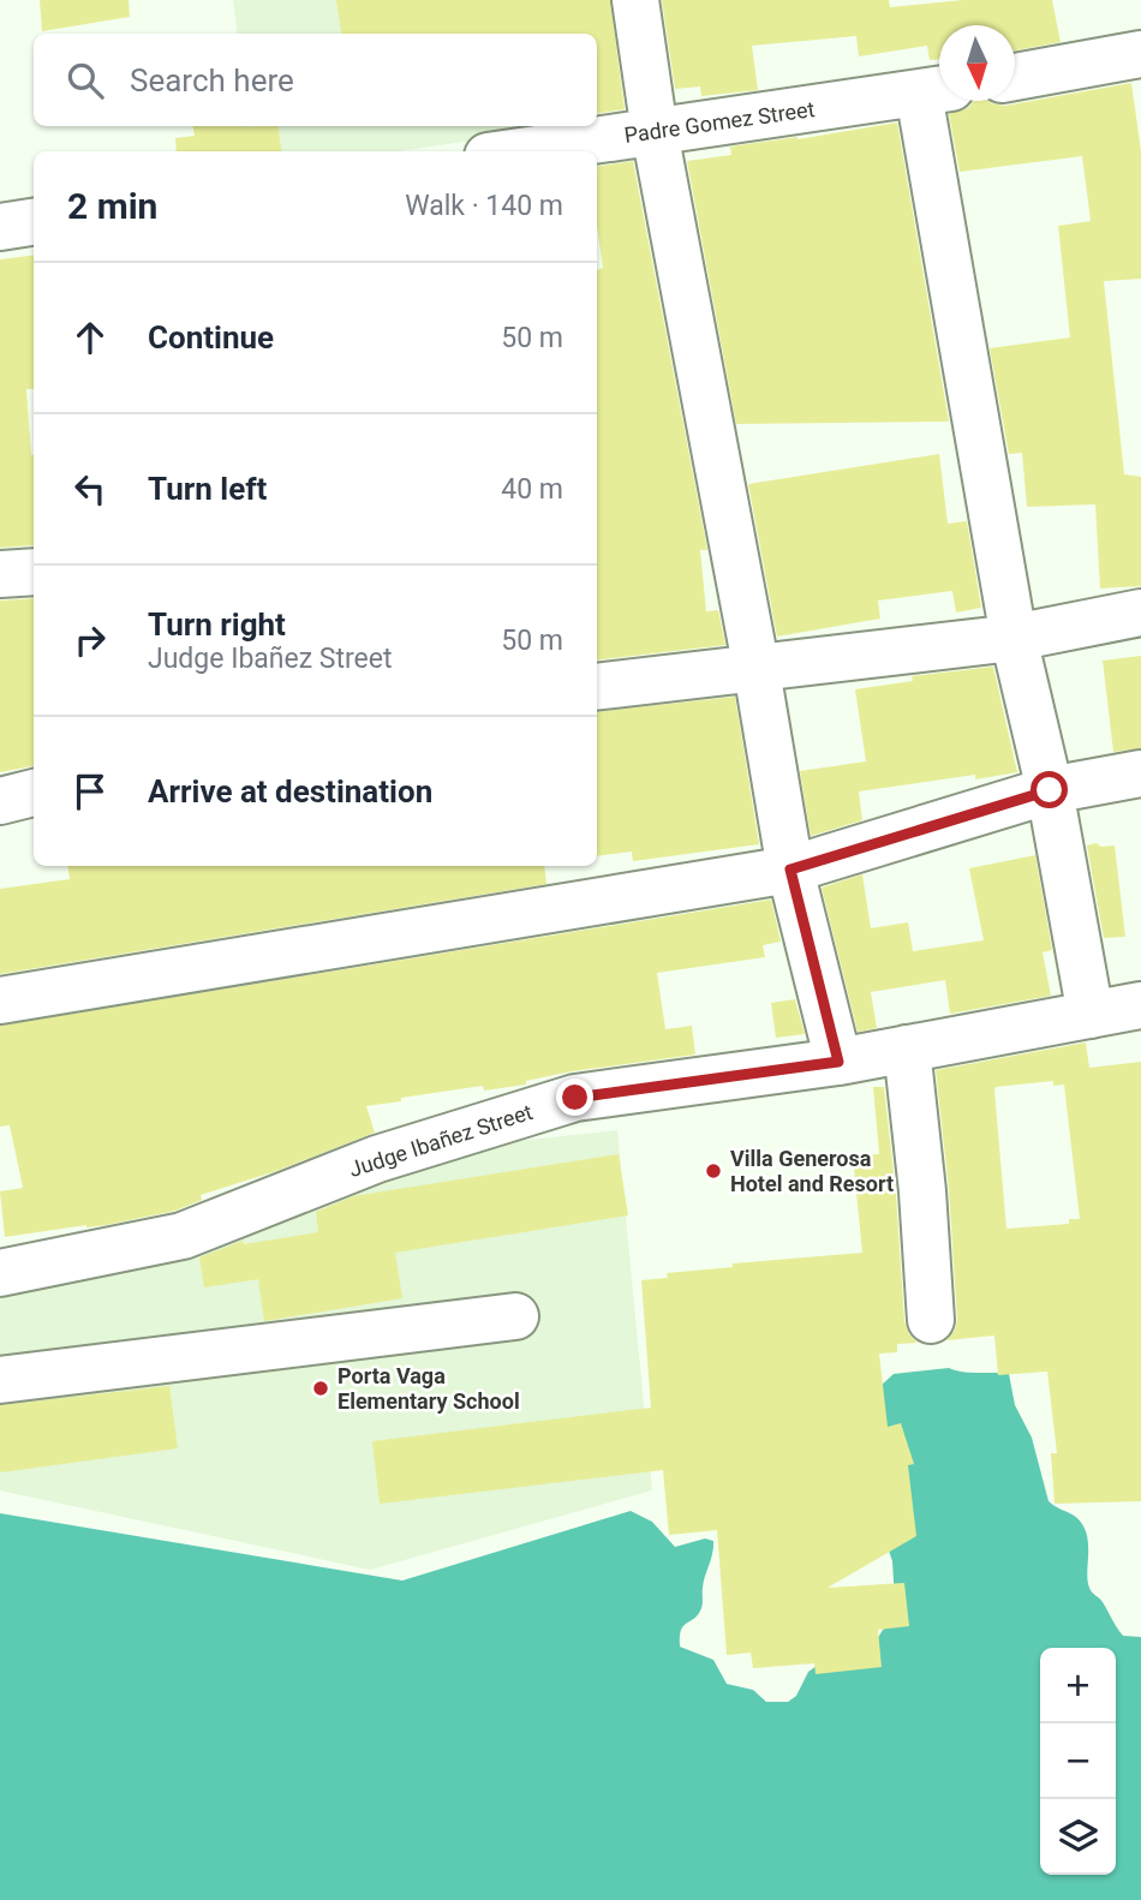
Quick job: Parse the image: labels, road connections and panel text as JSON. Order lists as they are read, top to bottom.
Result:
{
  "streets": {
    "street": ["Padre Gomez Street", "Judge Ibañez Street"]
  },
  "places": ["Villa Generosa Hotel and Resort", "Porta Vaga Elementary School"],
  "north": "bottom",
  "page": {
    "search": "Search here",
    "heading": ["2 min", "Walk · 140 m"],
    "list": [
      ["Continue", "50 m"],
      ["Turn left", "40 m"],
      ["Turn right", "Judge Ibañez Street", "50 m"],
      "Arrive at destination"
    ],
    "map_buttons": ["+", "−"]
  }
}
